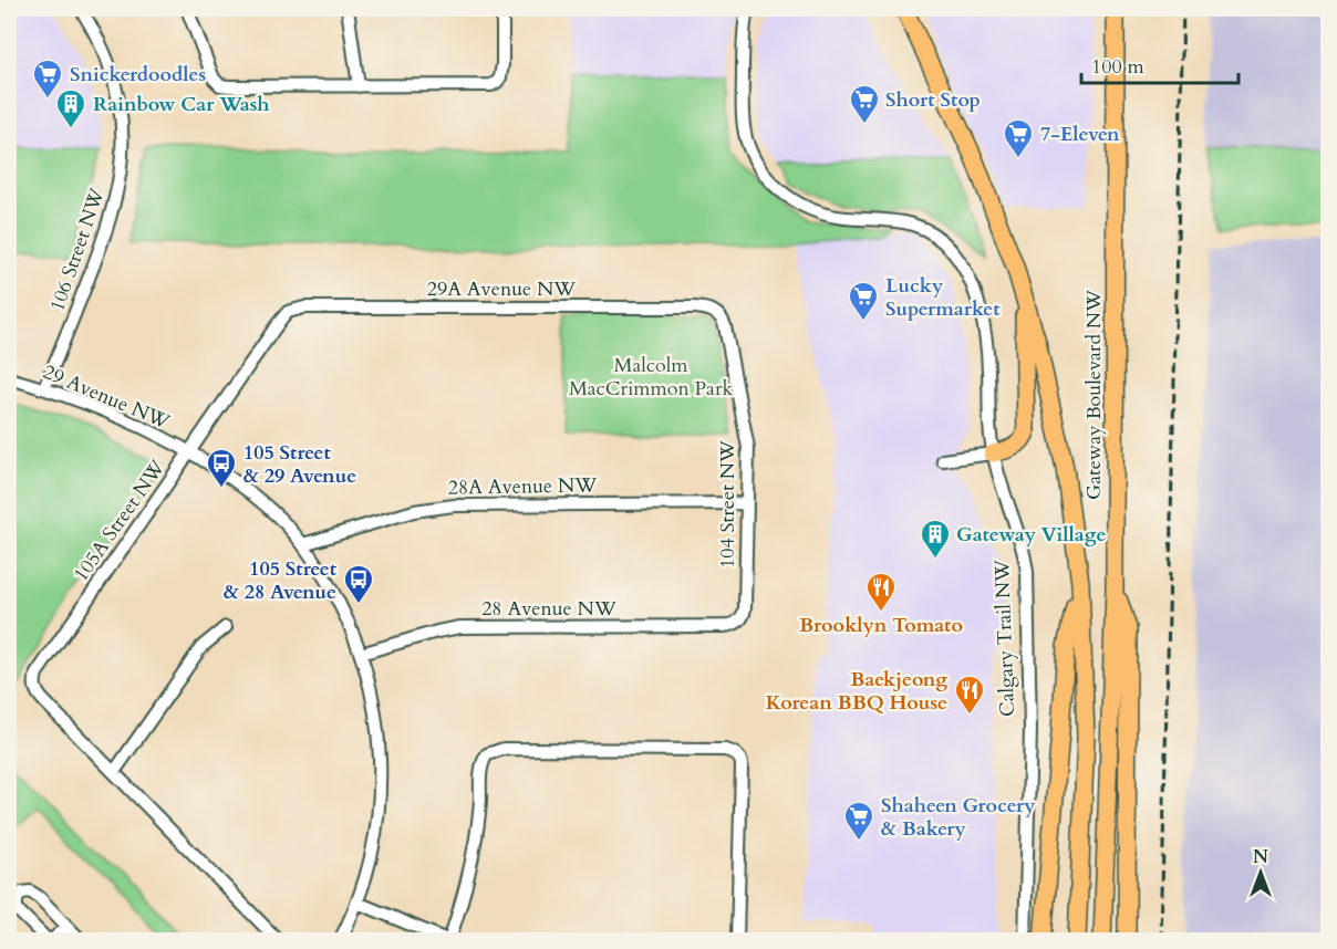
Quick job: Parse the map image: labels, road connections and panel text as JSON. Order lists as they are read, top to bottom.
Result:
{
  "streets": {
    "highway": ["Gateway Boulevard NW"],
    "street": [
      "106 Street NW",
      "29A Avenue NW",
      "29 Avenue NW",
      "28A Avenue NW",
      "104 Street NW",
      "105A Street NW",
      "28 Avenue NW",
      "Calgary Trail NW"
    ]
  },
  "crossings": [
    ["106 Street NW", "29 Avenue NW"],
    ["29A Avenue NW", "104 Street NW"],
    ["29A Avenue NW", "105A Street NW"],
    ["29 Avenue NW", "28A Avenue NW"],
    ["29 Avenue NW", "105A Street NW"],
    ["29 Avenue NW", "28 Avenue NW"],
    ["28A Avenue NW", "104 Street NW"],
    ["104 Street NW", "28 Avenue NW"]
  ],
  "parks": ["Malcolm MacCrimmon Park"],
  "places": {
    "supermarket": [
      "Snickerdoodles",
      "Short Stop",
      "7-Eleven",
      "Lucky Supermarket",
      "Shaheen Grocery & Bakery"
    ],
    "building": ["Rainbow Car Wash", "Gateway Village"],
    "bus stop": ["105 Street & 29 Avenue", "105 Street & 28 Avenue"],
    "restaurant": ["Brooklyn Tomato", "Baekjeong Korean BBQ House"]
  },
  "scale_bar": "100 m",
  "north": "top"
}
